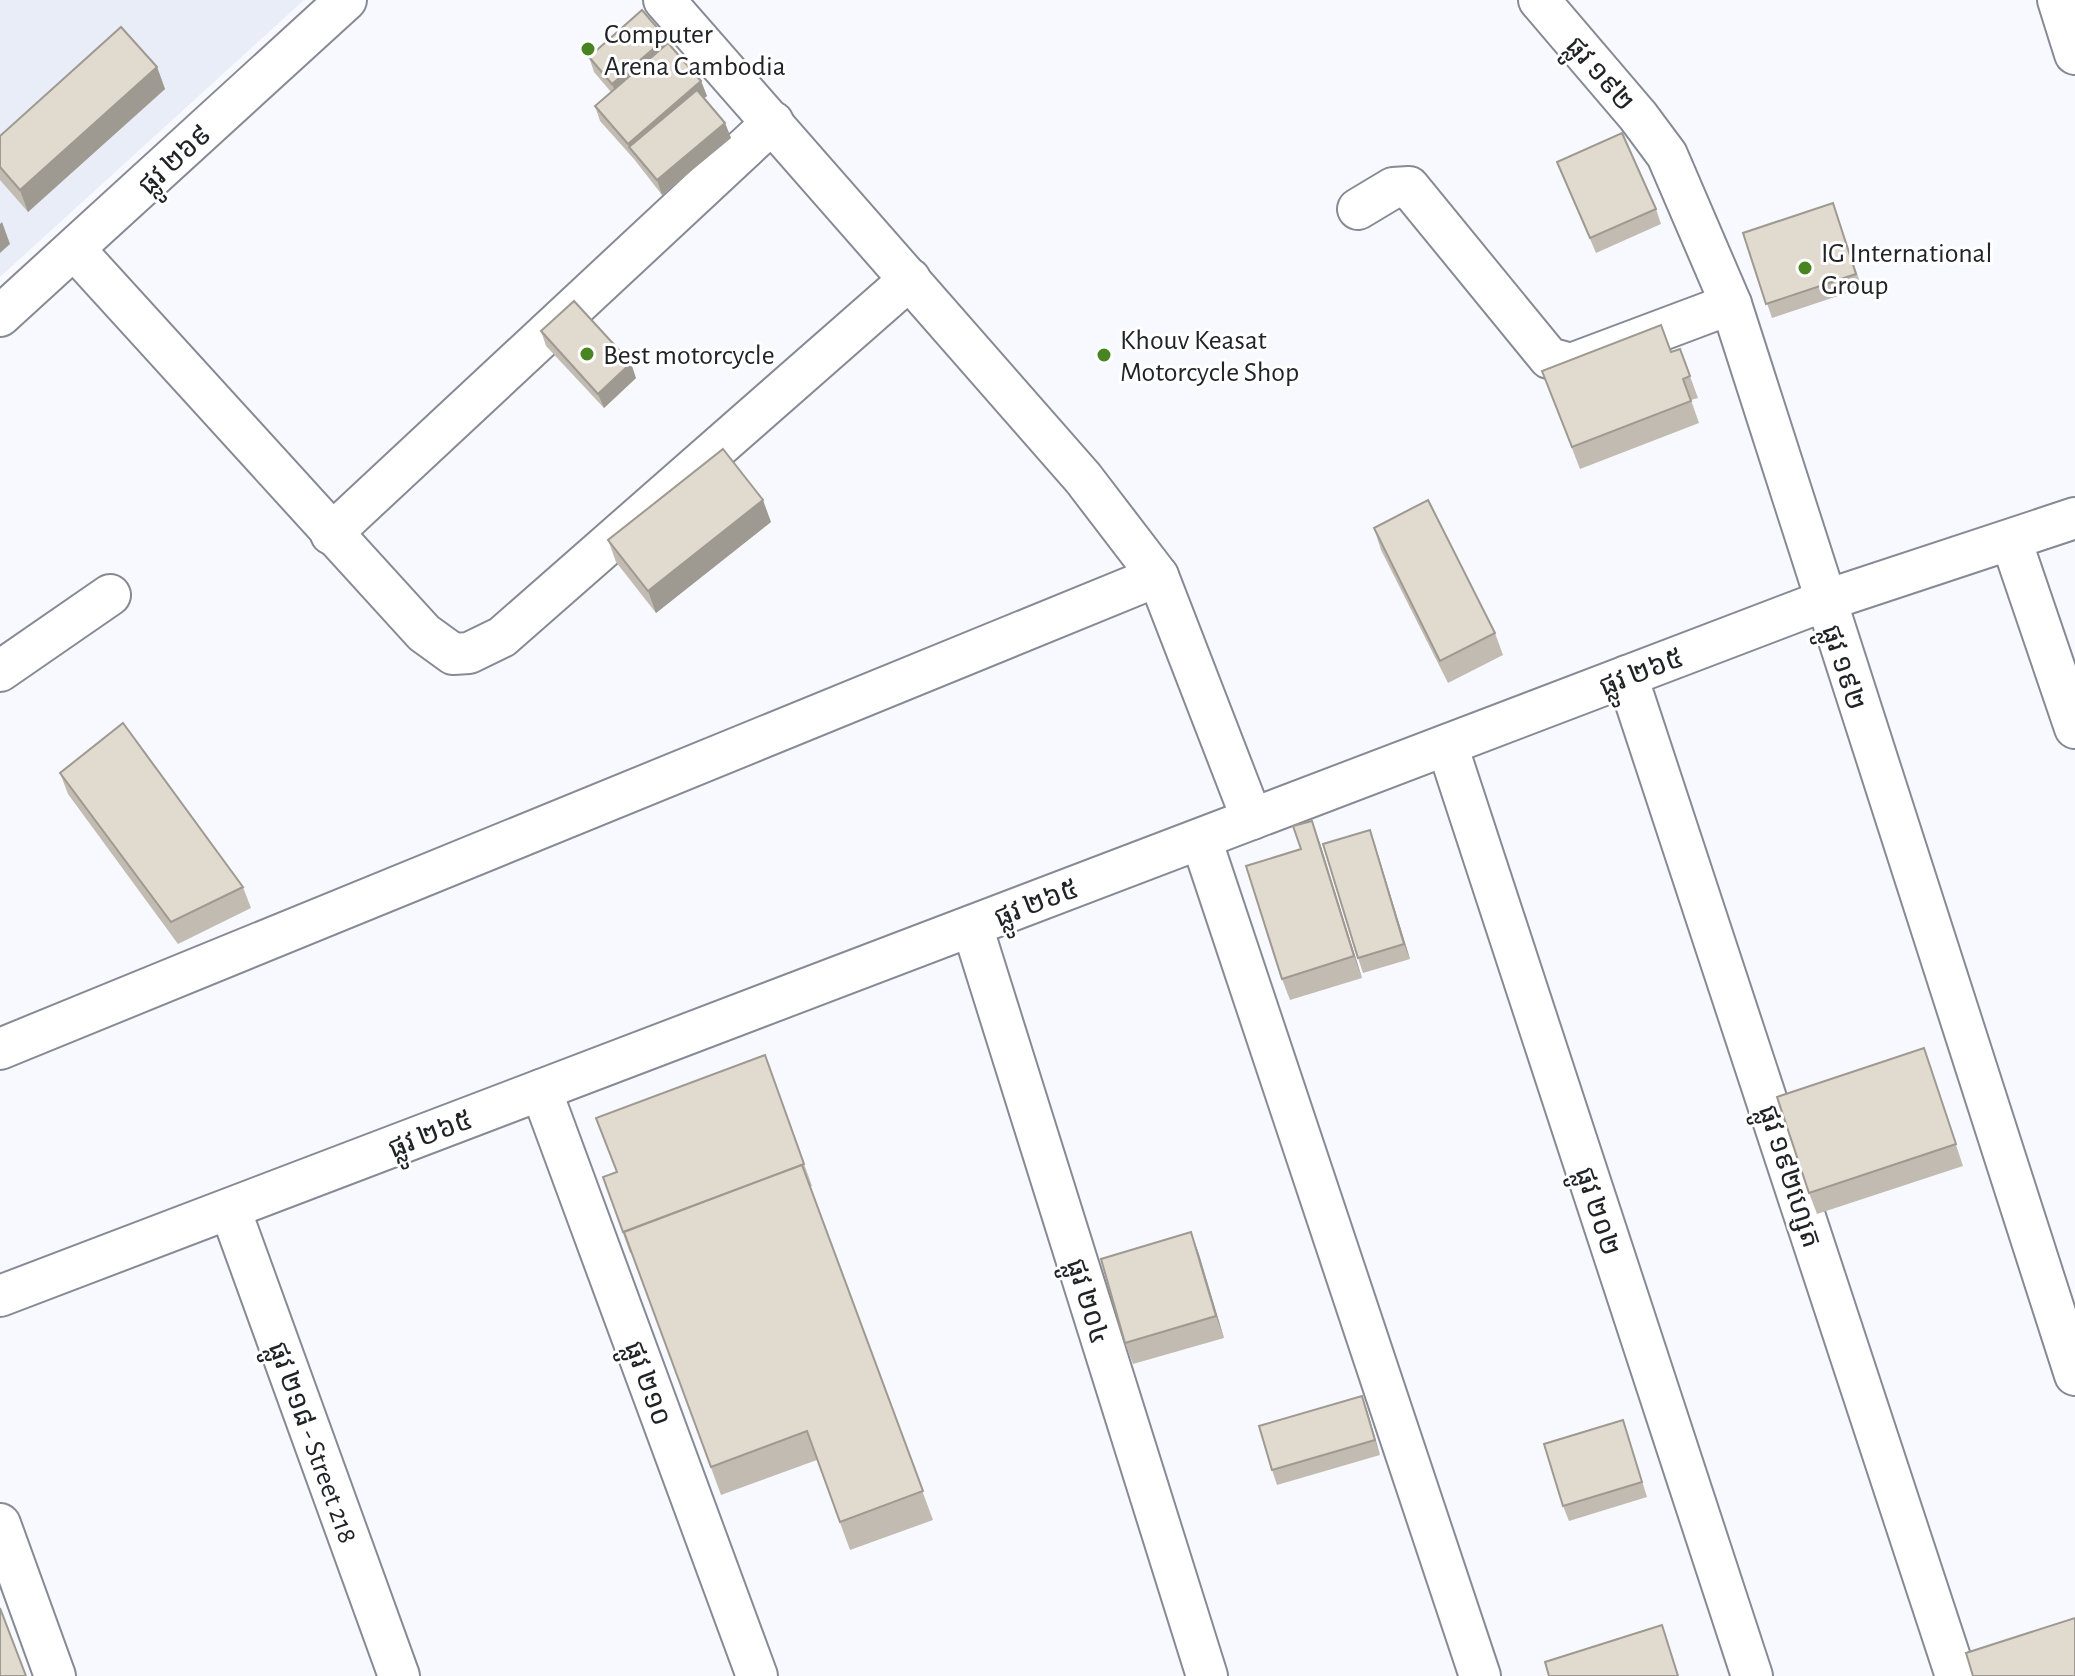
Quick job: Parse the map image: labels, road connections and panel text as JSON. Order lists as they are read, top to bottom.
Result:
{
  "streets": {
    "street": [
      "ផ្លូវ ១៩២",
      "ផ្លូវ ២៦៩",
      "ផ្លូវ ២៦៥",
      "ផ្លូវ ១៩២ហ្សេត",
      "ផ្លូវ ២០២",
      "ផ្លូវ ២០៤",
      "ផ្លូវ ២១០",
      "ផ្លូវ ២១៨ - Street 218"
    ]
  },
  "crossings": [
    ["ផ្លូវ ១៩២", "ផ្លូវ ២៦៥"],
    ["ផ្លូវ ២៦៥", "ផ្លូវ ១៩២ហ្សេត"],
    ["ផ្លូវ ២៦៥", "ផ្លូវ ២០២"],
    ["ផ្លូវ ២៦៥", "ផ្លូវ ២០៤"],
    ["ផ្លូវ ២៦៥", "ផ្លូវ ២១០"],
    ["ផ្លូវ ២៦៥", "ផ្លូវ ២១៨ - Street 218"]
  ],
  "places": [
    "Computer Arena Cambodia",
    "IG International Group",
    "Best motorcycle",
    "Khouv Keasat Motorcycle Shop"
  ]
}
